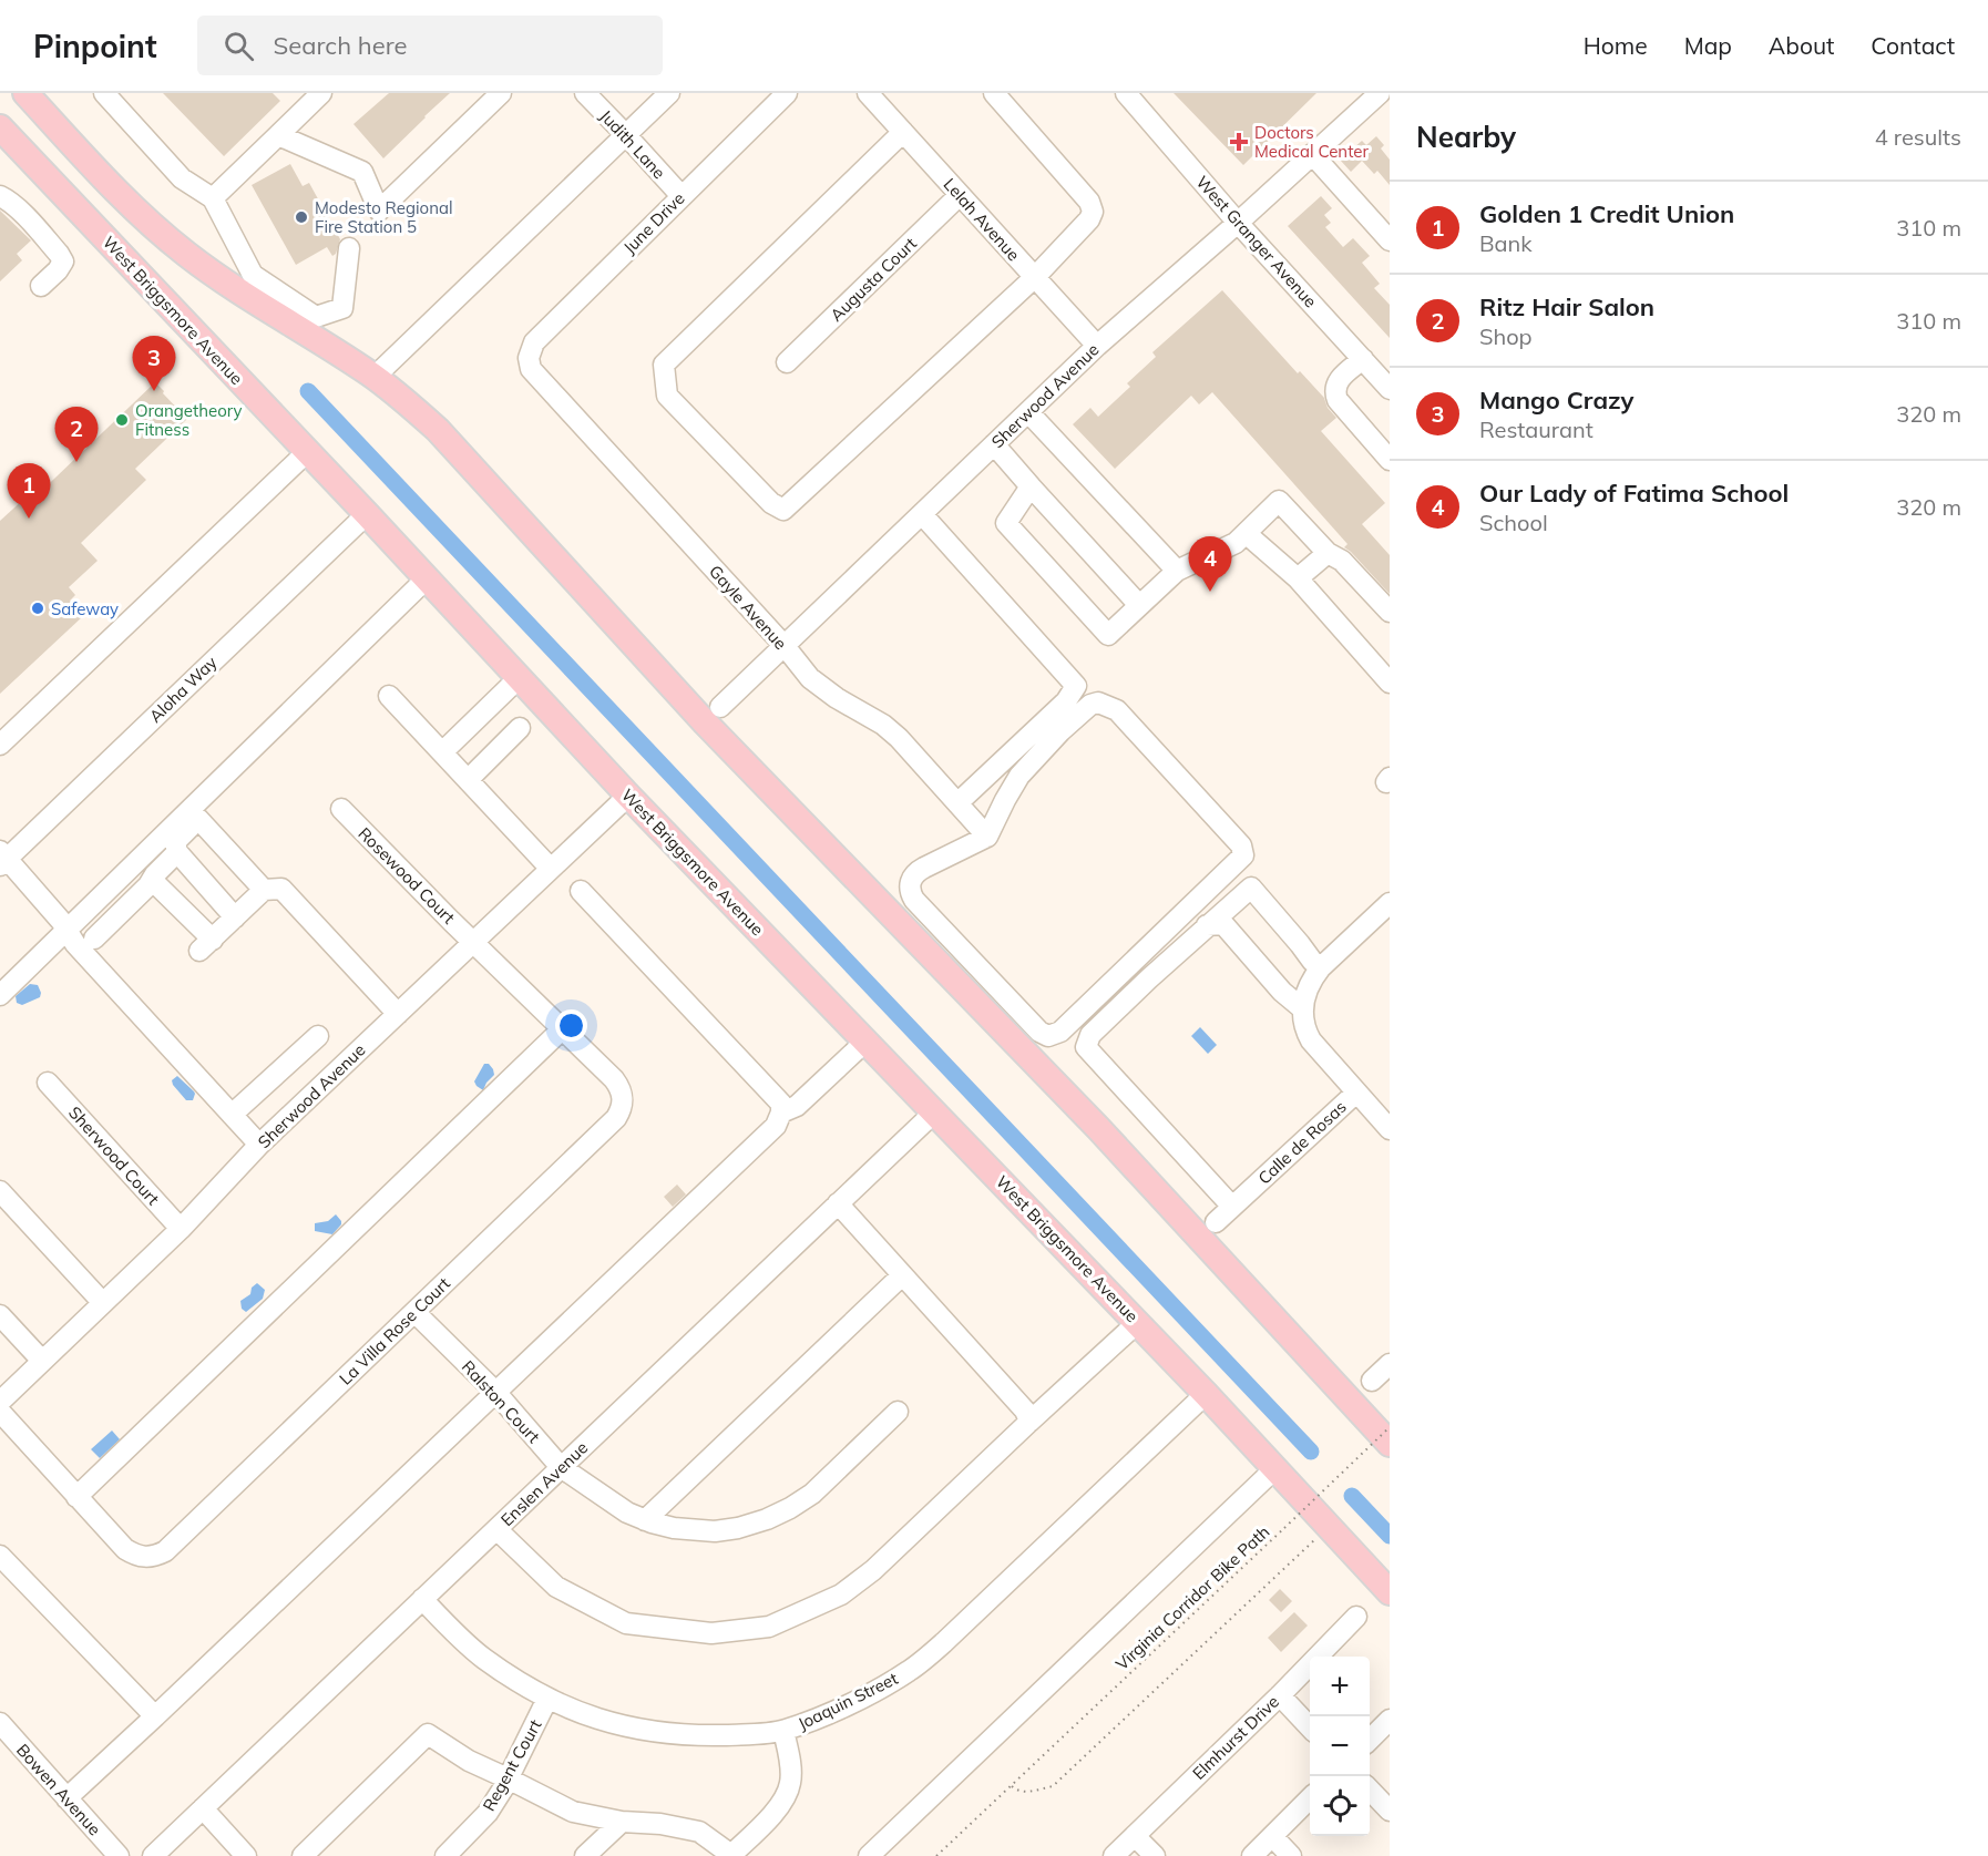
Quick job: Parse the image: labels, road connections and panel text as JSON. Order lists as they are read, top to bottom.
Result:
{
  "streets": {
    "main road": ["West Briggsmore Avenue"],
    "street": [
      "Judith Lane",
      "Lelah Avenue",
      "June Drive",
      "West Granger Avenue",
      "Augusta Court",
      "Sherwood Avenue",
      "Gayle Avenue",
      "Aloha Way",
      "Rosewood Court",
      "Calle de Rosas",
      "Sherwood Court",
      "La Villa Rose Court",
      "Ralston Court",
      "Enslen Avenue",
      "Joaquin Street",
      "Elmhurst Drive",
      "Regent Court",
      "Bowen Avenue"
    ],
    "path": ["Virginia Corridor Bike Path"]
  },
  "crossings": [
    ["Judith Lane", "June Drive"],
    ["Lelah Avenue", "Augusta Court"],
    ["Lelah Avenue", "Sherwood Avenue"],
    ["June Drive", "Gayle Avenue"],
    ["West Granger Avenue", "Sherwood Avenue"],
    ["West Briggsmore Avenue", "Sherwood Avenue"],
    ["West Briggsmore Avenue", "Aloha Way"],
    ["West Briggsmore Avenue", "Enslen Avenue"],
    ["West Briggsmore Avenue", "Joaquin Street"],
    ["Sherwood Avenue", "Gayle Avenue"],
    ["Sherwood Avenue", "Rosewood Court"],
    ["Sherwood Avenue", "Sherwood Court"],
    ["Sherwood Avenue", "La Villa Rose Court"],
    ["Rosewood Court", "La Villa Rose Court"],
    ["La Villa Rose Court", "Ralston Court"],
    ["Ralston Court", "Enslen Avenue"],
    ["Enslen Avenue", "Joaquin Street"],
    ["Joaquin Street", "Regent Court"]
  ],
  "places": {
    "health": ["Doctors Medical Center"],
    "other": ["Modesto Regional Fire Station 5", "Orangetheory Fitness", "Safeway"]
  },
  "page": {
    "header": "Pinpoint",
    "search": "Search here",
    "nav": [
      "Home",
      "Map",
      "About",
      "Contact"
    ],
    "heading": ["Nearby", "4 results"],
    "list": [
      {
        "mark": "1",
        "name": "Golden 1 Credit Union",
        "note": "Bank",
        "value": "310 m"
      },
      {
        "mark": "2",
        "name": "Ritz Hair Salon",
        "note": "Shop",
        "value": "310 m"
      },
      {
        "mark": "3",
        "name": "Mango Crazy",
        "note": "Restaurant",
        "value": "320 m"
      },
      {
        "mark": "4",
        "name": "Our Lady of Fatima School",
        "note": "School",
        "value": "320 m"
      }
    ],
    "pins": [
      "3",
      "2",
      "1",
      "4"
    ],
    "map_buttons": ["+", "−"]
  }
}
